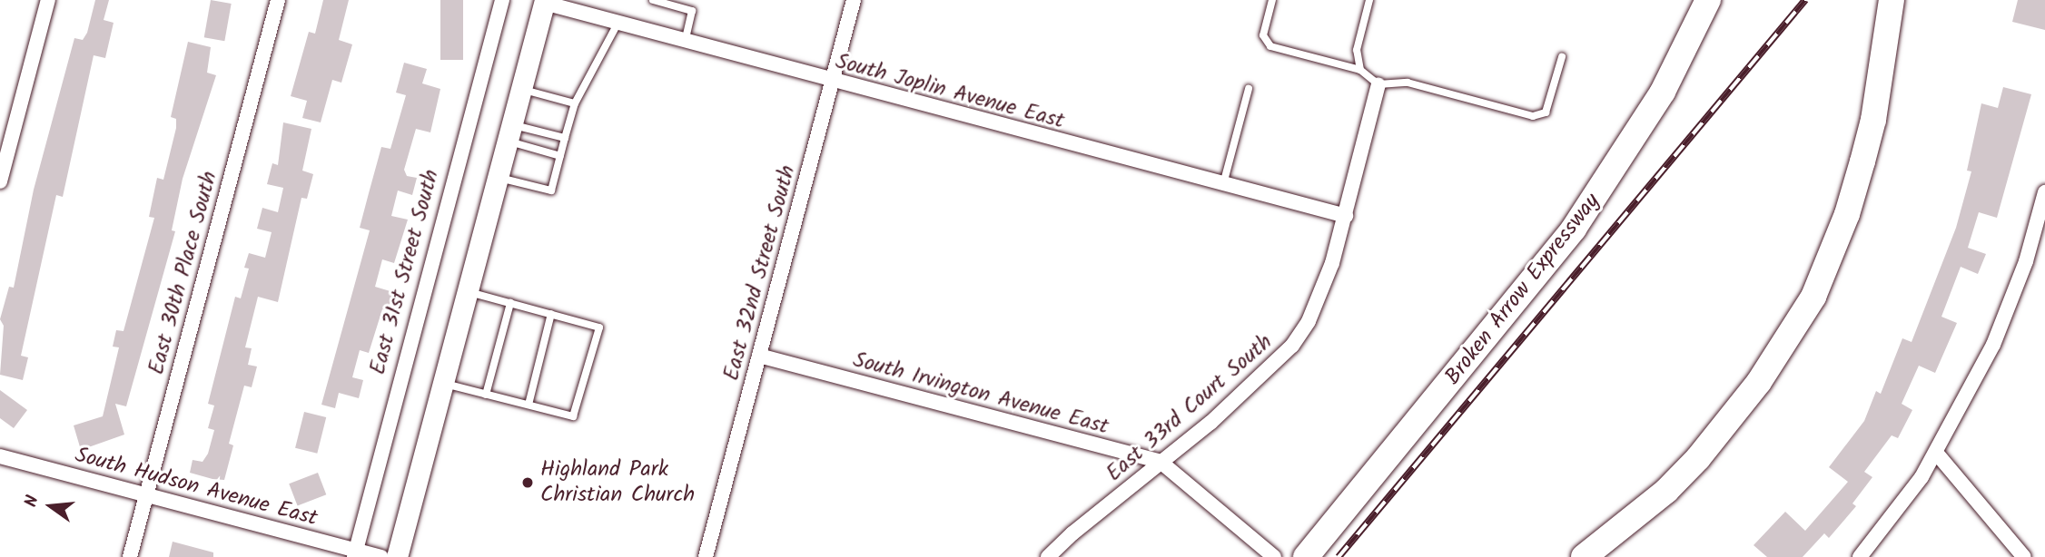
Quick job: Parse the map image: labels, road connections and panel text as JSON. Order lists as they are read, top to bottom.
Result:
{
  "streets": {
    "highway": ["Broken Arrow Expressway"],
    "street": [
      "South Joplin Avenue East",
      "East 31st Street South",
      "East 30th Place South",
      "East 32nd Street South",
      "South Irvington Avenue East",
      "East 33rd Court South",
      "South Hudson Avenue East"
    ]
  },
  "crossings": [
    ["South Joplin Avenue East", "East 32nd Street South"],
    ["South Joplin Avenue East", "East 33rd Court South"],
    ["East 31st Street South", "South Hudson Avenue East"],
    ["East 30th Place South", "South Hudson Avenue East"],
    ["East 32nd Street South", "South Irvington Avenue East"],
    ["South Irvington Avenue East", "East 33rd Court South"]
  ],
  "places": ["Highland Park Christian Church"],
  "north": "left"
}
